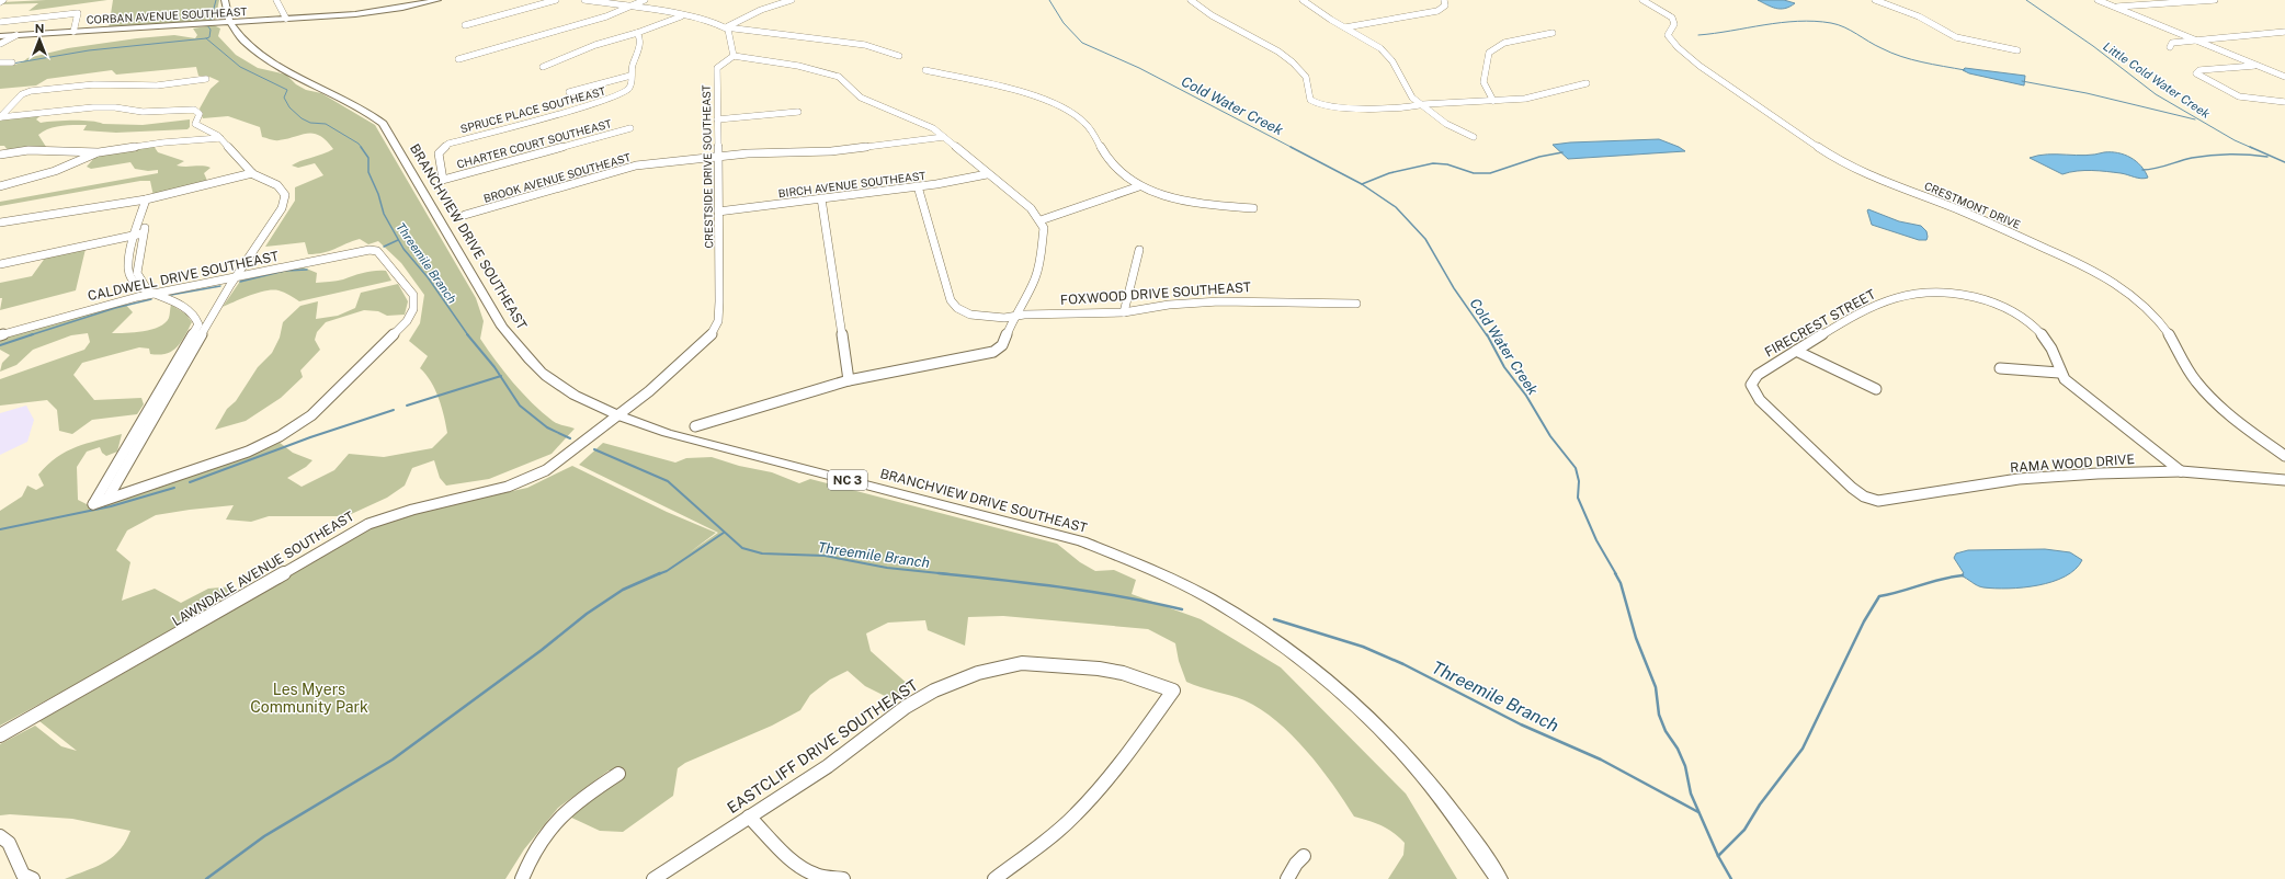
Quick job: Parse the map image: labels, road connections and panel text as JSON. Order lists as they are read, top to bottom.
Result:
{
  "streets": {
    "main road": ["CORBAN AVENUE SOUTHEAST", "BRANCHVIEW DRIVE SOUTHEAST", "NC 3"],
    "street": [
      "SPRUCE PLACE SOUTHEAST",
      "CHARTER COURT SOUTHEAST",
      "CRESTSIDE DRIVE SOUTHEAST",
      "BROOK AVENUE SOUTHEAST",
      "BIRCH AVENUE SOUTHEAST",
      "CRESTMONT DRIVE",
      "CALDWELL DRIVE SOUTHEAST",
      "FOXWOOD DRIVE SOUTHEAST",
      "FIRECREST STREET",
      "RAMA WOOD DRIVE",
      "LAWNDALE AVENUE SOUTHEAST",
      "EASTCLIFF DRIVE SOUTHEAST"
    ]
  },
  "crossings": [
    ["CORBAN AVENUE SOUTHEAST", "BRANCHVIEW DRIVE SOUTHEAST"],
    ["SPRUCE PLACE SOUTHEAST", "CHARTER COURT SOUTHEAST"],
    ["CRESTSIDE DRIVE SOUTHEAST", "BROOK AVENUE SOUTHEAST"],
    ["CRESTSIDE DRIVE SOUTHEAST", "BIRCH AVENUE SOUTHEAST"],
    ["CRESTSIDE DRIVE SOUTHEAST", "BRANCHVIEW DRIVE SOUTHEAST"],
    ["CRESTSIDE DRIVE SOUTHEAST", "LAWNDALE AVENUE SOUTHEAST"],
    ["BIRCH AVENUE SOUTHEAST", "FOXWOOD DRIVE SOUTHEAST"],
    ["BRANCHVIEW DRIVE SOUTHEAST", "LAWNDALE AVENUE SOUTHEAST"],
    ["FIRECREST STREET", "RAMA WOOD DRIVE"]
  ],
  "water": ["Little Cold Water Creek", "Cold Water Creek", "Threemile Branch"],
  "parks": ["Les Myers Community Park"],
  "north": "top"
}
